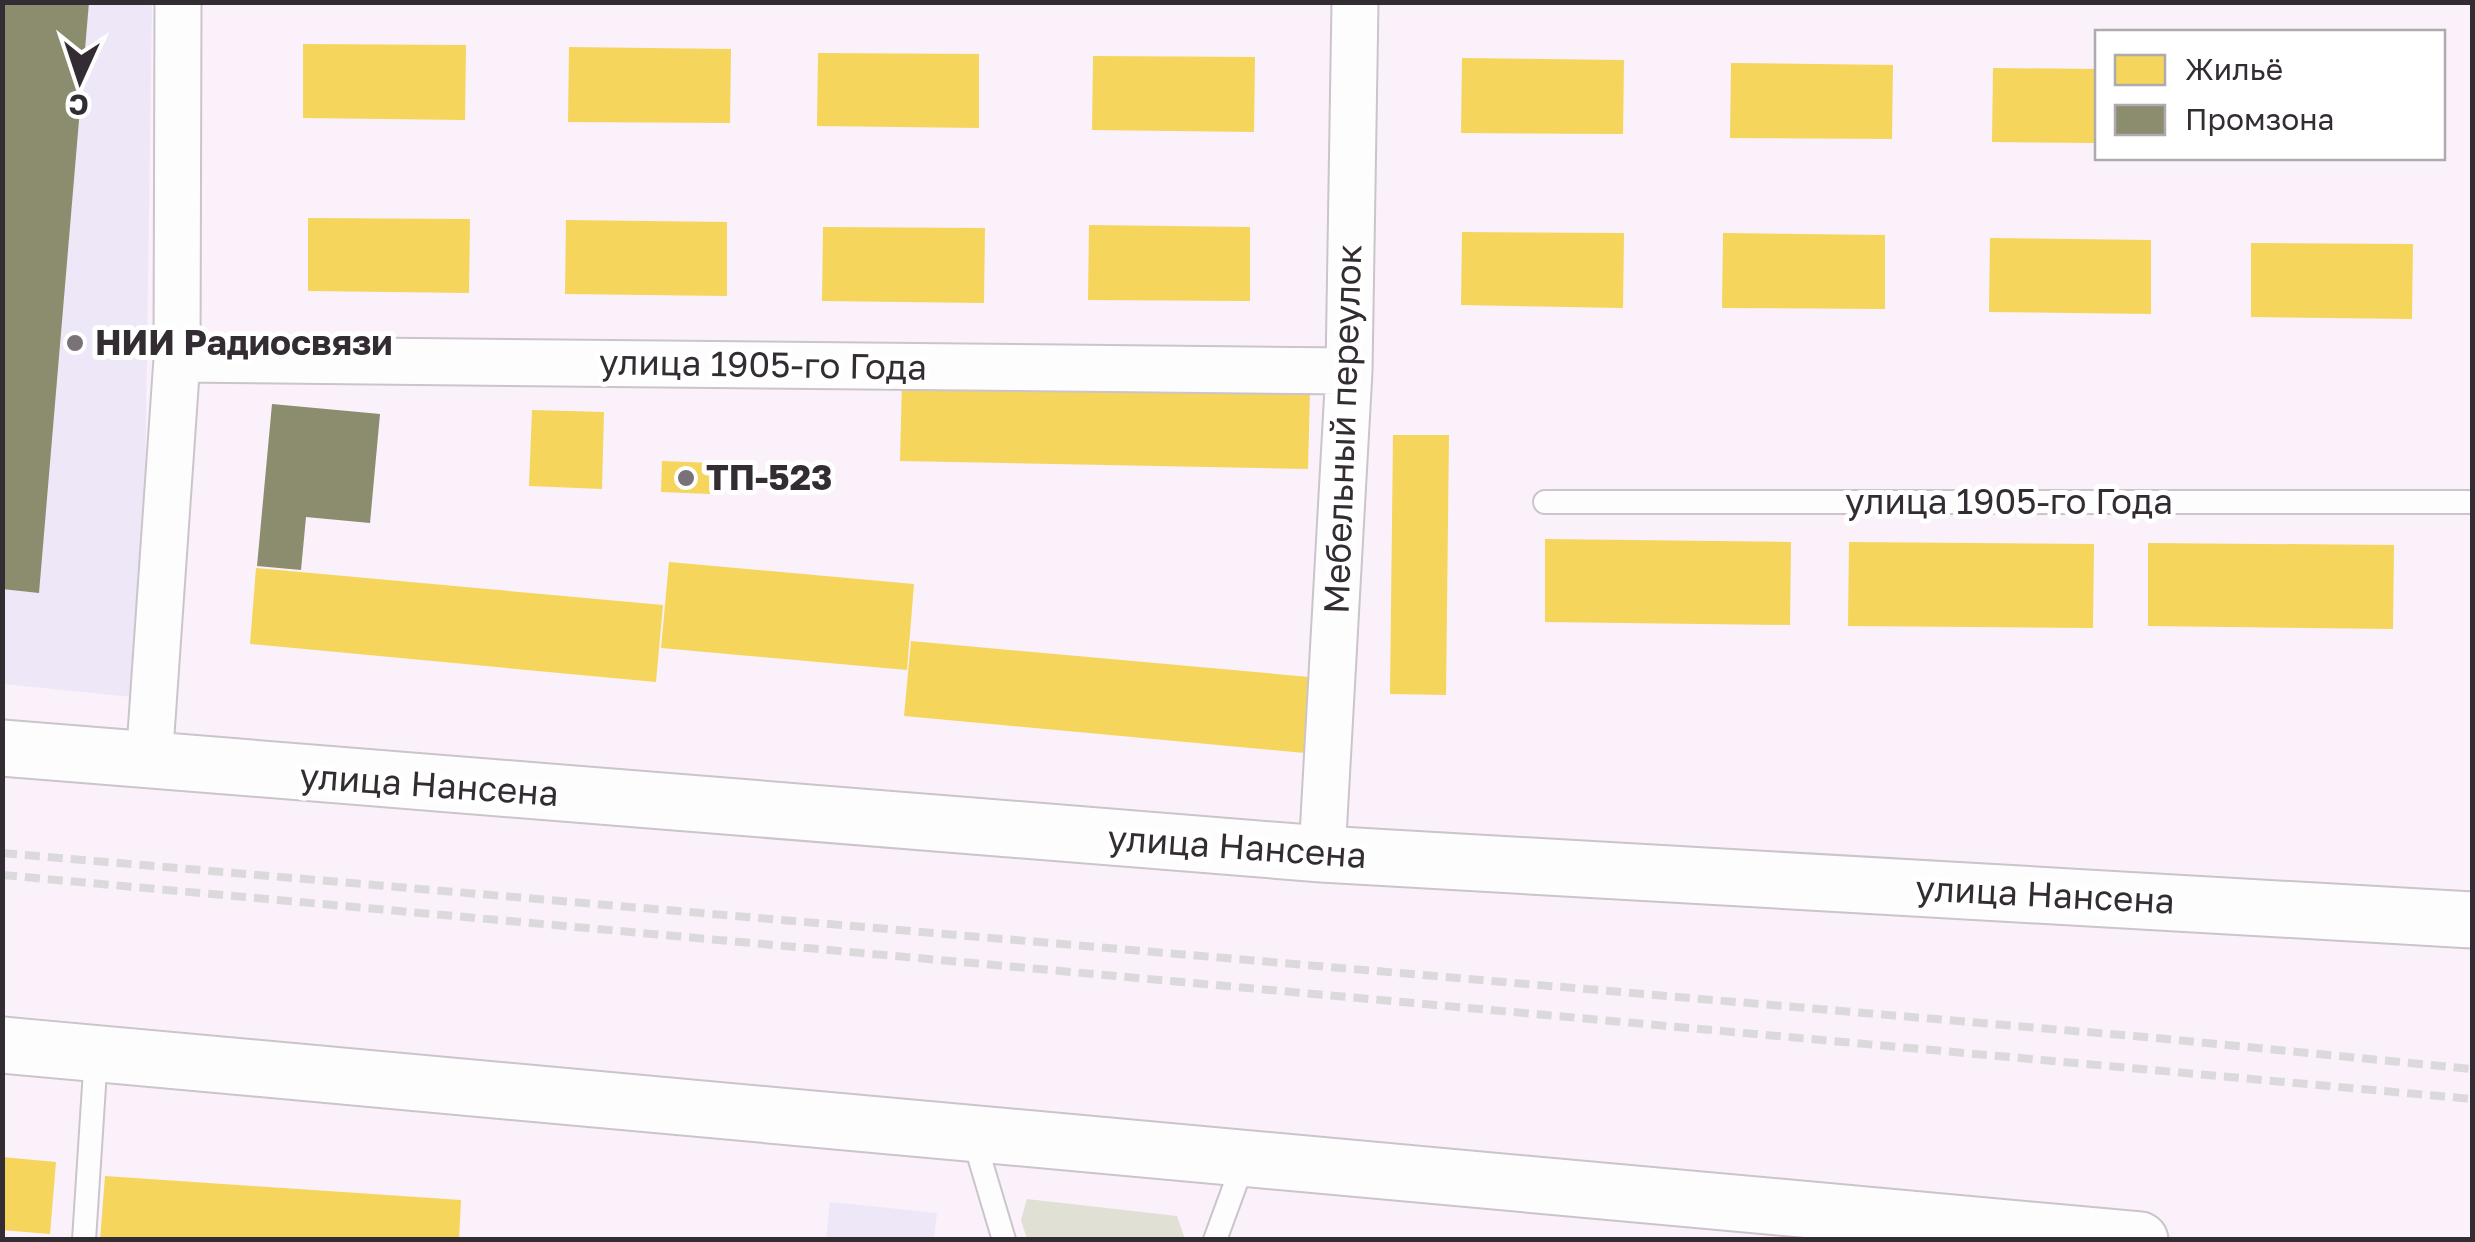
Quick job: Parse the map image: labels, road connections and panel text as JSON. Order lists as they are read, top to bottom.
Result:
{
  "streets": {
    "main road": ["улица Нансена"],
    "street": ["улица 1905-го Года", "Мебельный переулок"]
  },
  "crossings": [
    ["улица 1905-го Года", "Мебельный переулок"],
    ["Мебельный переулок", "улица Нансена"]
  ],
  "places": ["НИИ Радиосвязи", "ТП-523"],
  "legend": ["Жильё", "Промзона"],
  "north": "bottom"
}
